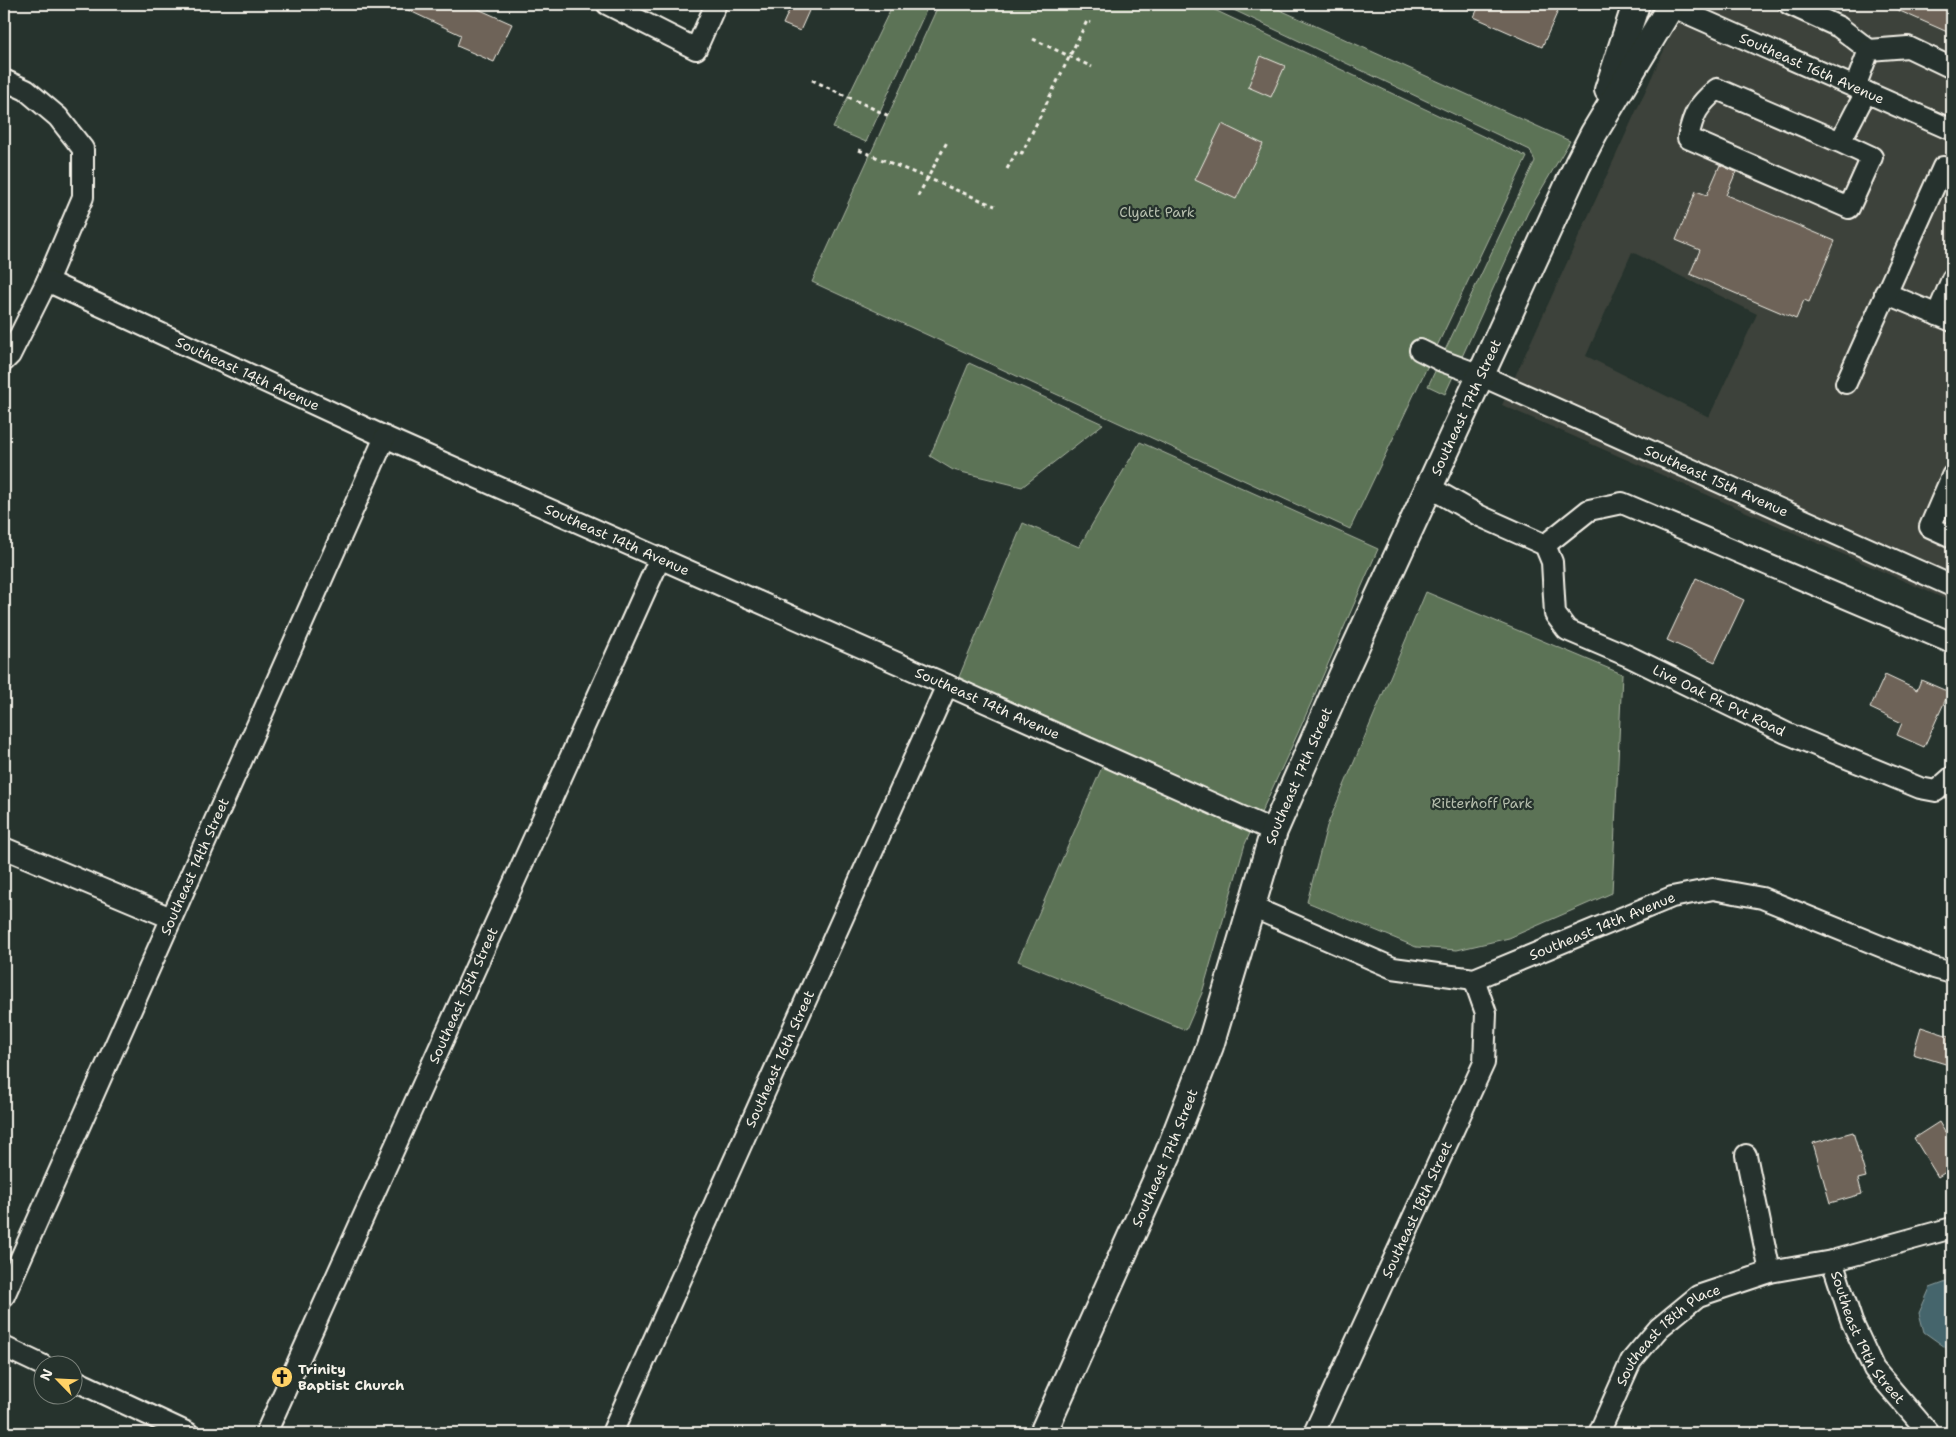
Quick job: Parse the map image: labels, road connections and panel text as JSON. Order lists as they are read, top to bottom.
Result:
{
  "streets": {
    "main road": ["Southeast 17th Street"],
    "street": [
      "Southeast 16th Avenue",
      "Southeast 14th Avenue",
      "Southeast 15th Avenue",
      "Live Oak Pk Pvt Road",
      "Southeast 14th Street",
      "Southeast 15th Street",
      "Southeast 16th Street",
      "Southeast 18th Street",
      "Southeast 19th Street",
      "Southeast 18th Place"
    ]
  },
  "crossings": [
    ["Southeast 16th Avenue", "Southeast 17th Street"],
    ["Southeast 14th Avenue", "Southeast 17th Street"],
    ["Southeast 14th Avenue", "Southeast 14th Street"],
    ["Southeast 14th Avenue", "Southeast 15th Street"],
    ["Southeast 14th Avenue", "Southeast 16th Street"],
    ["Southeast 14th Avenue", "Southeast 18th Street"],
    ["Southeast 17th Street", "Southeast 15th Avenue"],
    ["Southeast 19th Street", "Southeast 18th Place"]
  ],
  "parks": ["Clyatt Park", "Ritterhoff Park"],
  "places": {
    "church": ["Trinity Baptist Church"]
  },
  "north": "top left"
}
